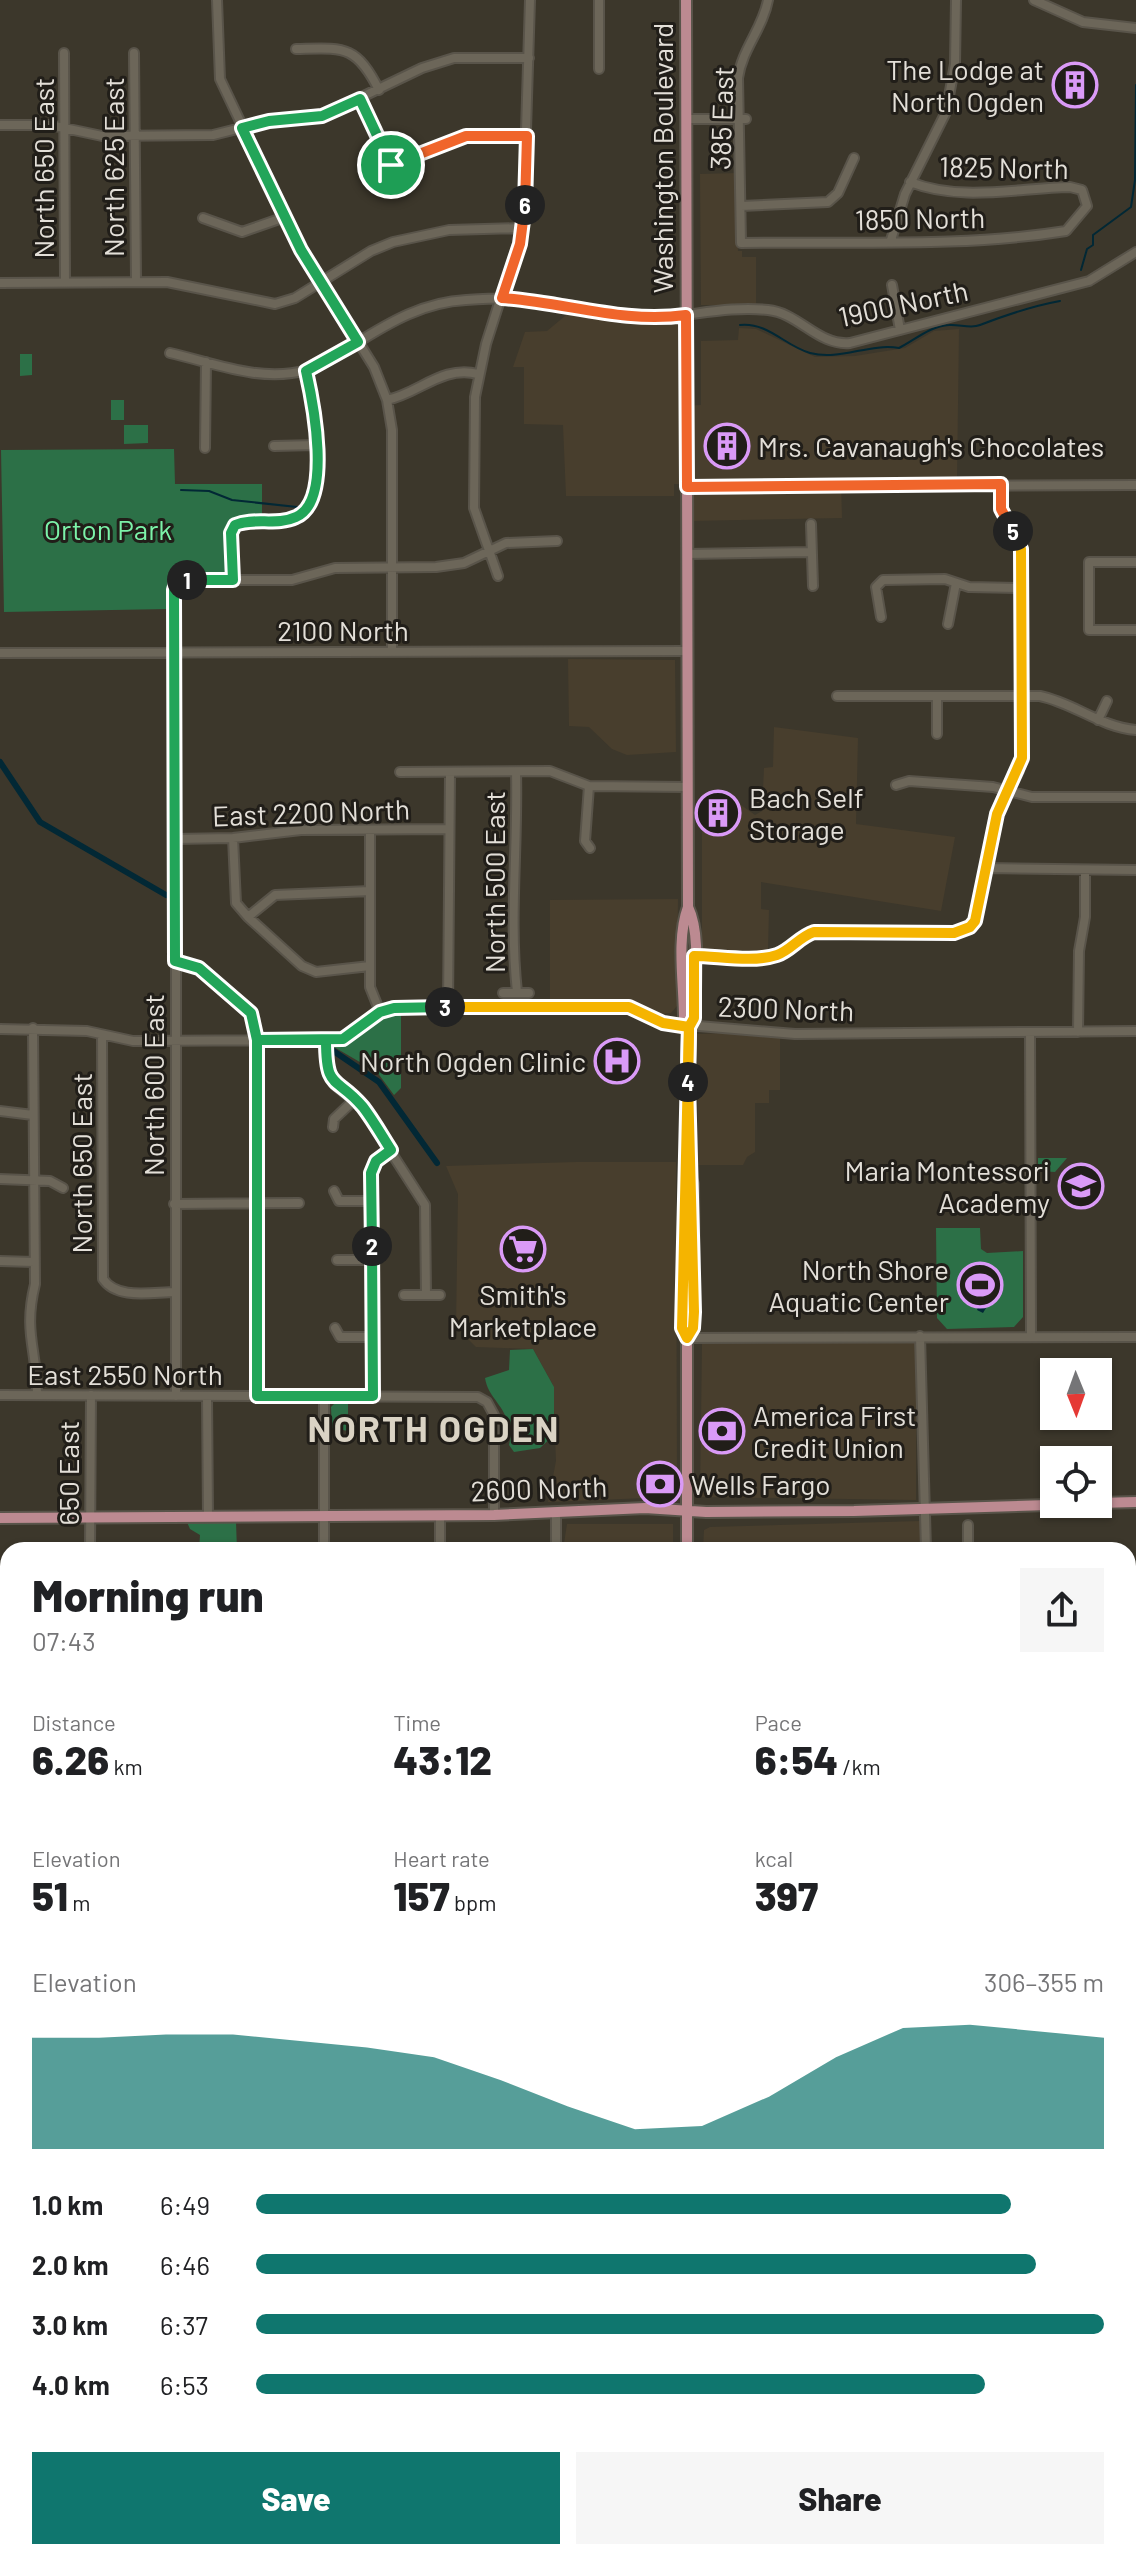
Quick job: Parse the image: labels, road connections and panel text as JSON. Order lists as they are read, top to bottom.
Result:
{
  "streets": {
    "main road": ["Washington Boulevard", "2600 North"],
    "street": [
      "385 East",
      "North 625 East",
      "1825 North",
      "North 650 East",
      "1850 North",
      "1900 North",
      "2100 North",
      "East 2200 North",
      "North 500 East",
      "2300 North",
      "North 600 East",
      "East 2550 North",
      "650 East"
    ]
  },
  "crossings": [
    ["385 East", "1850 North"],
    ["Washington Boulevard", "1900 North"],
    ["Washington Boulevard", "2100 North"],
    ["1825 North", "1850 North"],
    ["North 650 East", "2300 North"],
    ["North 650 East", "North 600 East"],
    ["2100 North", "North 600 East"],
    ["East 2200 North", "North 600 East"],
    ["2300 North", "North 600 East"],
    ["North 600 East", "East 2550 North"],
    ["East 2550 North", "650 East"],
    ["East 2550 North", "2600 North"],
    ["650 East", "2600 North"]
  ],
  "districts": ["NORTH OGDEN"],
  "parks": ["Orton Park"],
  "places": {
    "building": ["The Lodge at North Ogden", "Mrs. Cavanaugh's Chocolates", "Bach Self Storage"],
    "hospital": ["North Ogden Clinic"],
    "school or university": ["Maria Montessori Academy"],
    "supermarket": ["Smith's Marketplace"],
    "sports": ["North Shore Aquatic Center"],
    "bank": ["America First Credit Union", "Wells Fargo"]
  },
  "north": "bottom",
  "page": {
    "pins": [
      "6",
      "5",
      "1",
      "3",
      "4",
      "2"
    ],
    "heading": ["Morning run", "07:43"],
    "stats": [
      ["Distance", "6.26 km"],
      ["Time", "43:12"],
      ["Pace", "6:54 /km"],
      ["Elevation", "51 m"],
      ["Heart rate", "157 bpm"],
      ["kcal", "397"]
    ],
    "chart": ["Elevation", "306–355 m"],
    "list": [
      {
        "name": "1.0 km",
        "note": "6:49"
      },
      {
        "name": "2.0 km",
        "note": "6:46"
      },
      {
        "name": "3.0 km",
        "note": "6:37"
      },
      {
        "name": "4.0 km",
        "note": "6:53"
      }
    ],
    "buttons": ["Save", "Share"]
  }
}
